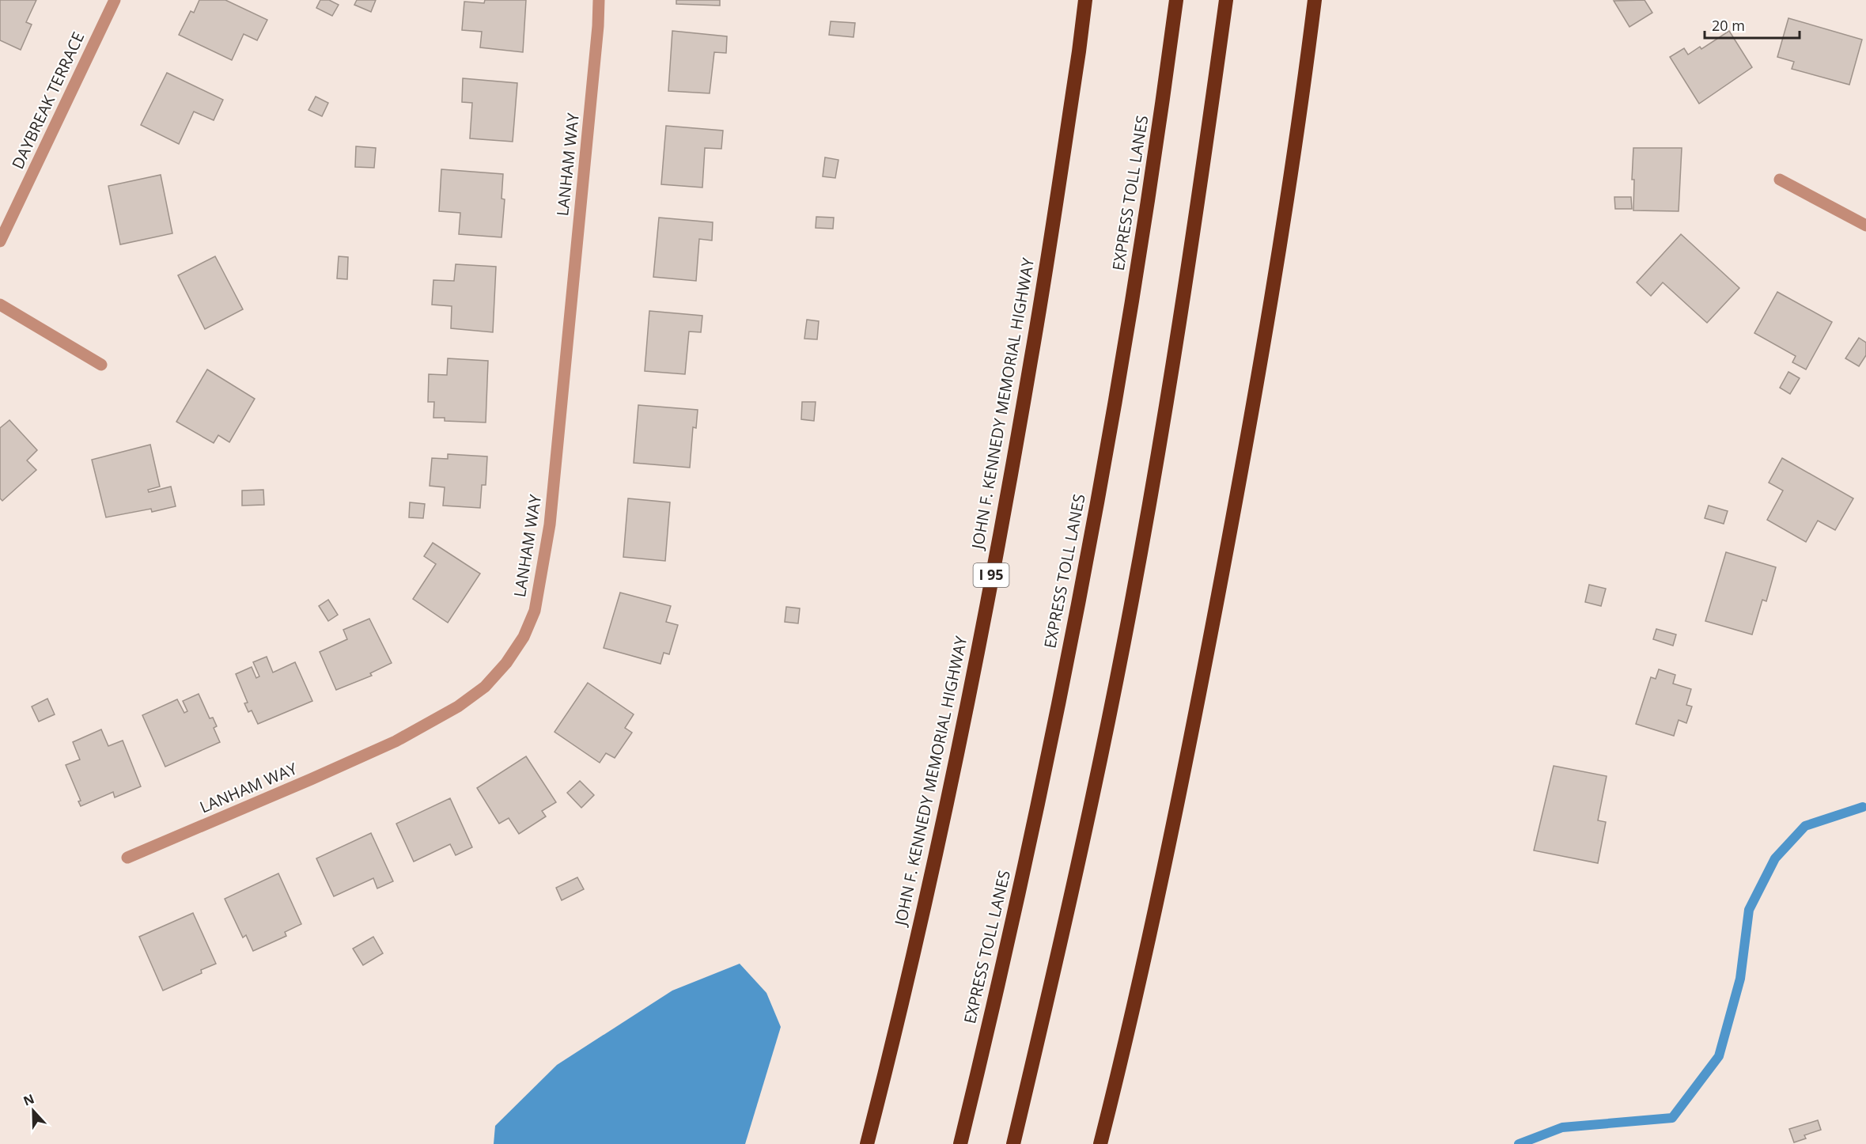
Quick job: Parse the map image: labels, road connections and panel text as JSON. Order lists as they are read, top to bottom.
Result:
{
  "streets": {
    "highway": ["EXPRESS TOLL LANES", "JOHN F. KENNEDY MEMORIAL HIGHWAY", "I 95"],
    "street": ["DAYBREAK TERRACE", "LANHAM WAY"]
  },
  "scale_bar": "20 m",
  "north": "top"
}
